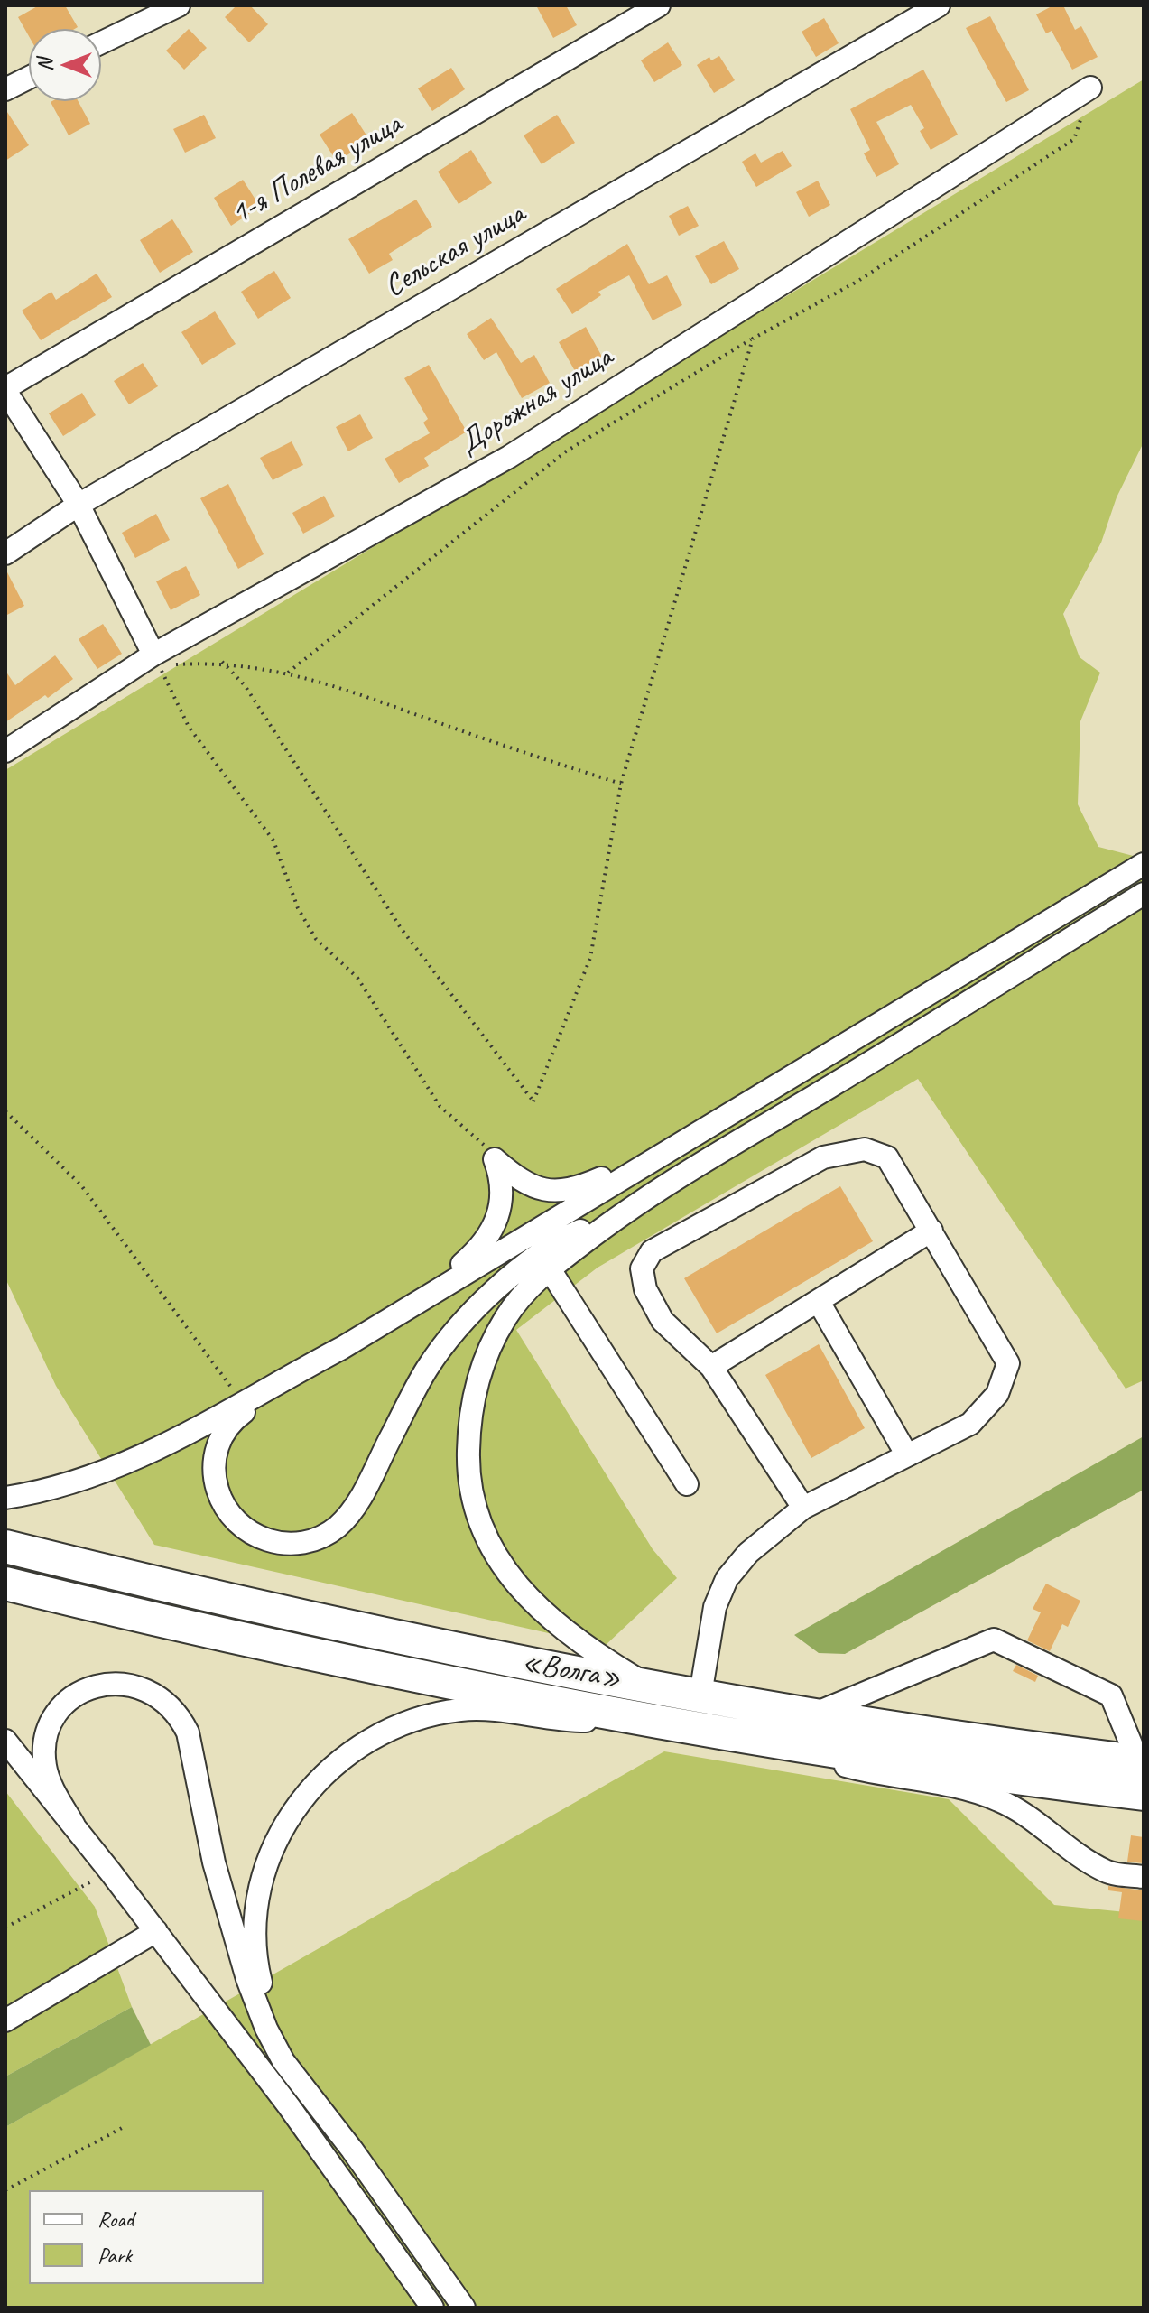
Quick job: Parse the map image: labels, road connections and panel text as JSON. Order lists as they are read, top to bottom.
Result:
{
  "streets": {
    "highway": ["«Волга»"],
    "street": ["1-я Полевая улица", "Сельская улица", "Дорожная улица"]
  },
  "legend": ["Road", "Park"],
  "north": "left"
}
